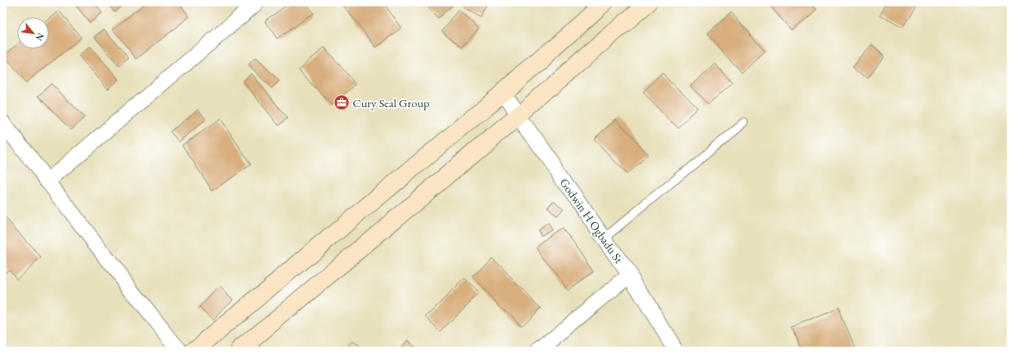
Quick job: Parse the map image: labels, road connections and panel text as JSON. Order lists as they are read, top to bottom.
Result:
{
  "streets": {
    "street": ["Godwin H Ogbadu St"]
  },
  "places": {
    "office": ["Cury Seal Group"]
  },
  "north": "bottom right"
}
